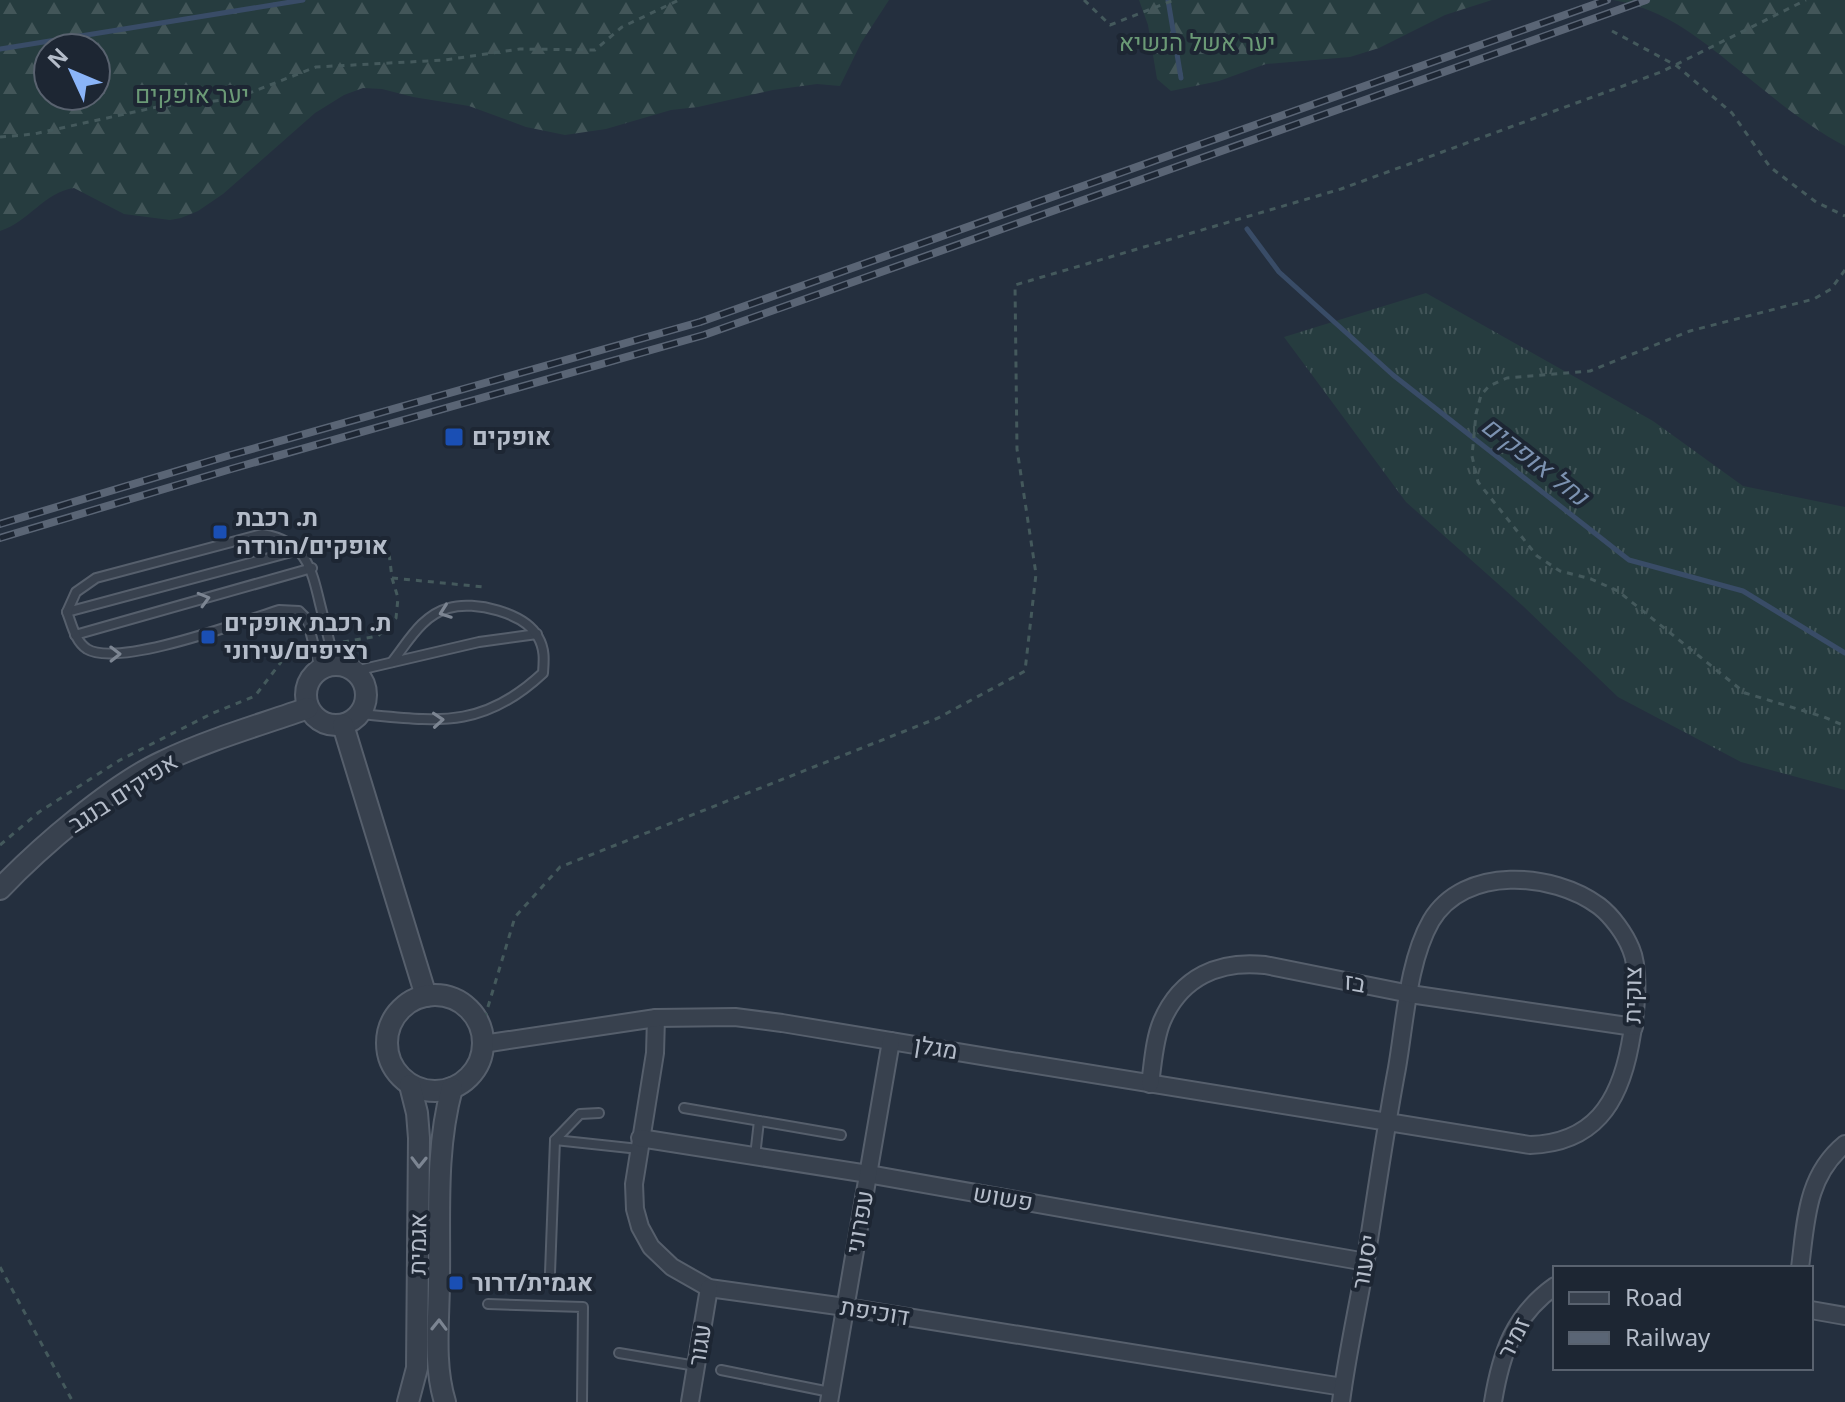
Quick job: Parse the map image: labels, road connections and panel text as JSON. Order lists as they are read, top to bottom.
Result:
{
  "streets": {
    "street": [
      "אפיקים בנגב",
      "בז",
      "צוקית",
      "מגלן",
      "פשוש",
      "עפרוני",
      "אגמית",
      "יסעור",
      "דוכיפת",
      "זמיר",
      "עגור"
    ]
  },
  "crossings": [
    ["בז", "צוקית"],
    ["בז", "מגלן"],
    ["צוקית", "מגלן"],
    ["צוקית", "יסעור"],
    ["מגלן", "עפרוני"],
    ["מגלן", "אגמית"],
    ["מגלן", "יסעור"],
    ["מגלן", "דוכיפת"],
    ["פשוש", "עפרוני"],
    ["פשוש", "יסעור"],
    ["פשוש", "דוכיפת"],
    ["עפרוני", "דוכיפת"],
    ["יסעור", "דוכיפת"],
    ["דוכיפת", "עגור"]
  ],
  "water": ["נחל אופקים"],
  "parks": ["יער אשל הנשיא", "יער אופקים"],
  "places": {
    "transit": [
      "אופקים",
      "ת. רכבת אופקים/הורדה",
      "ת. רכבת אופקים רציפים/עירוני",
      "אגמית/דרור"
    ]
  },
  "legend": ["Road", "Railway"],
  "north": "top left"
}
